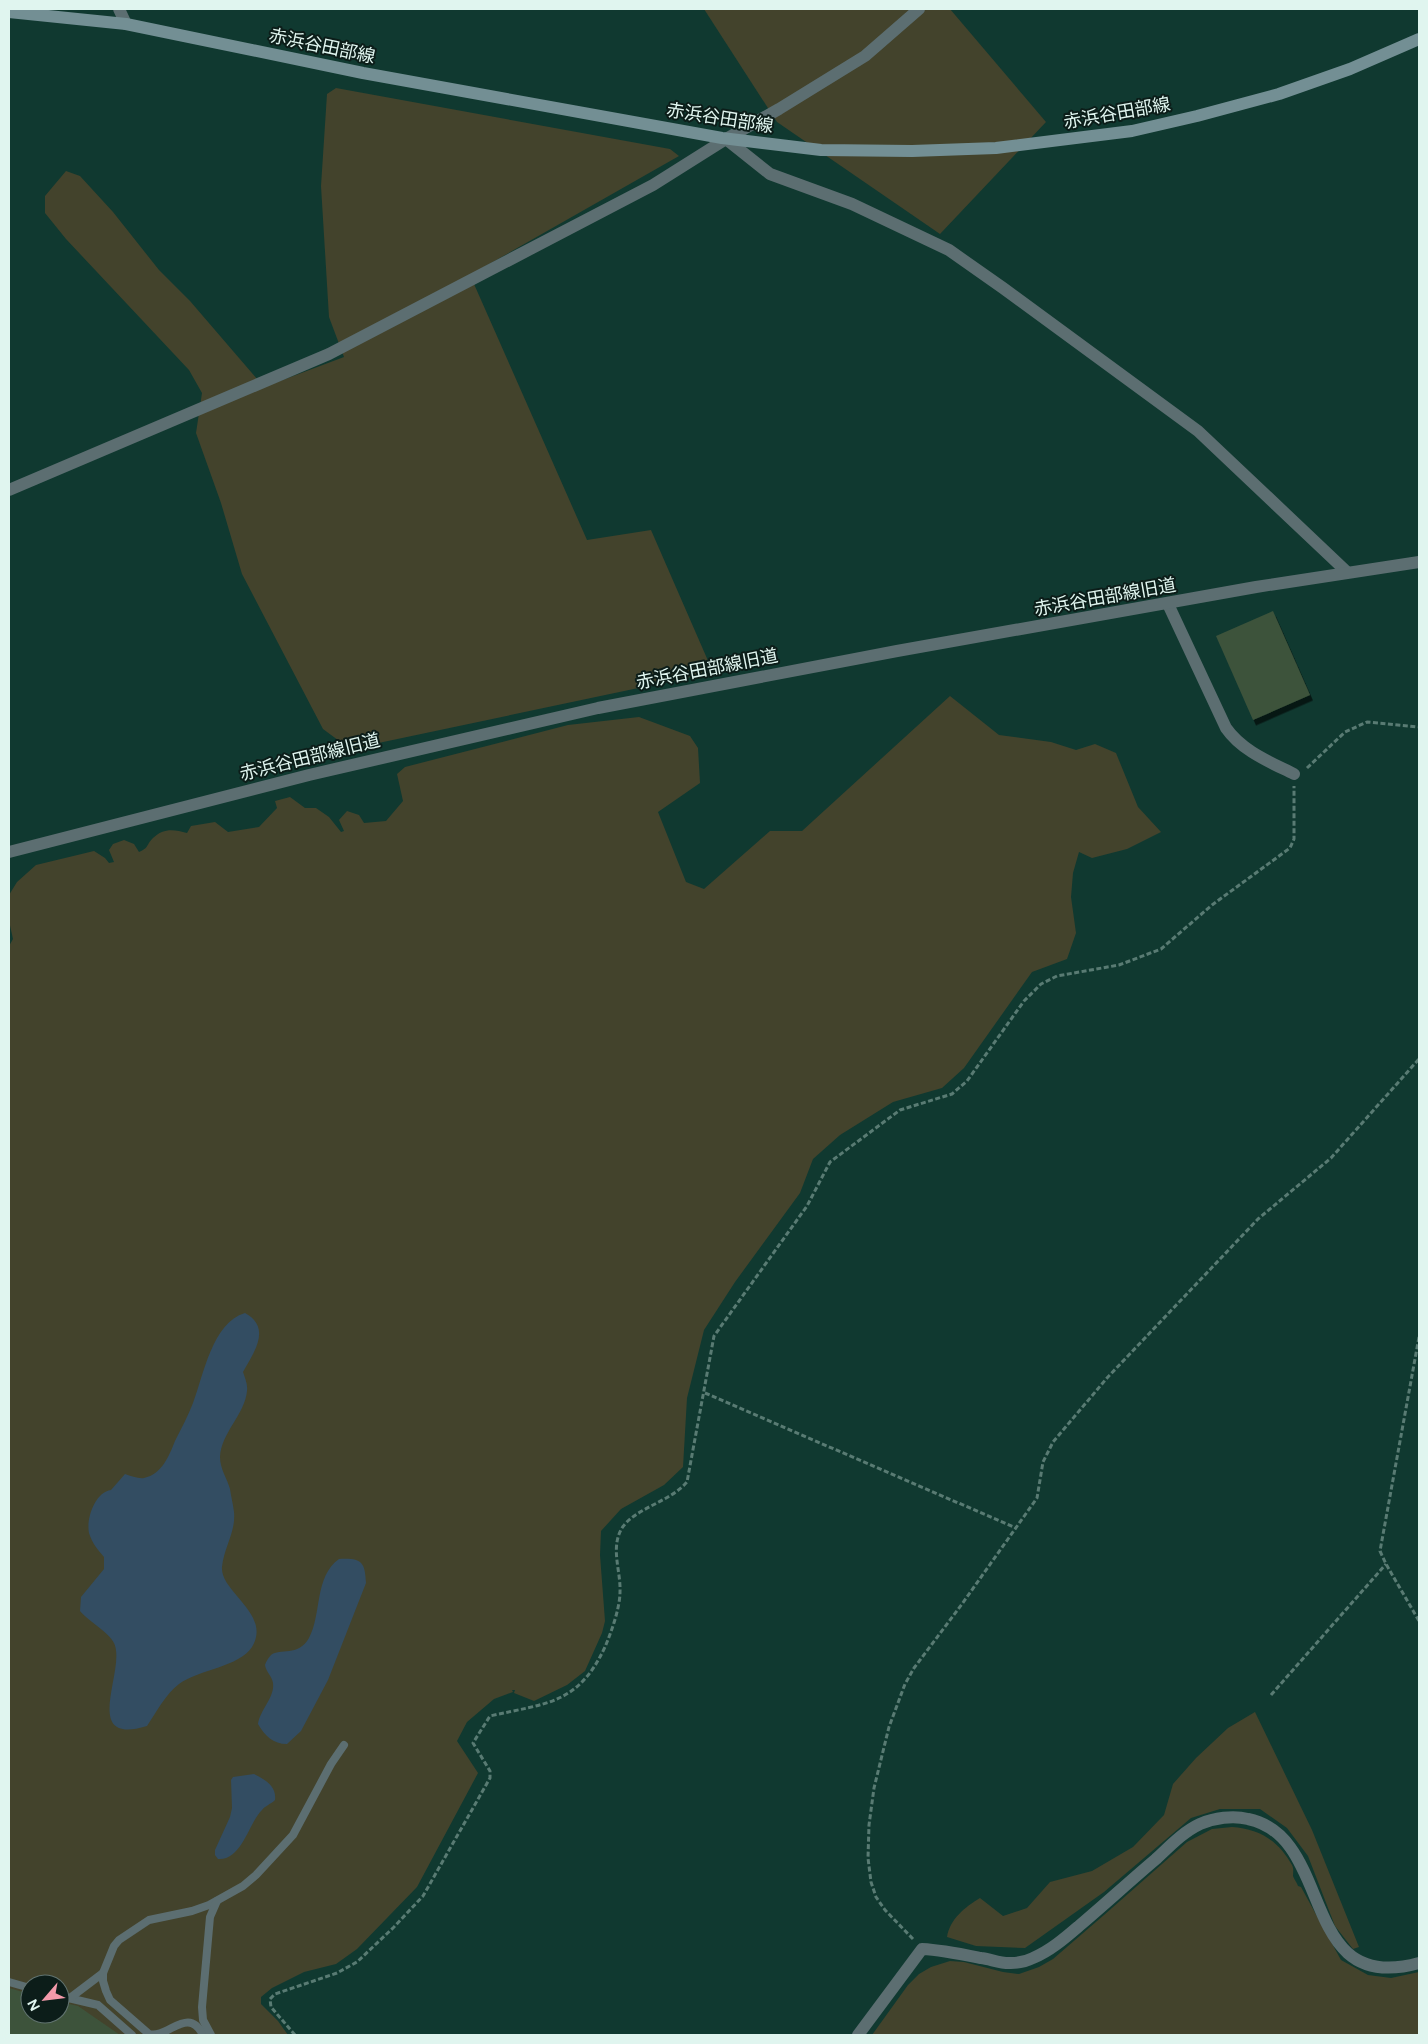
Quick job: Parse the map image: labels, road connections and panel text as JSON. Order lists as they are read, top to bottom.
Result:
{
  "streets": {
    "main road": ["赤浜谷田部線"],
    "street": ["赤浜谷田部線旧道"]
  },
  "north": "bottom left"
}
